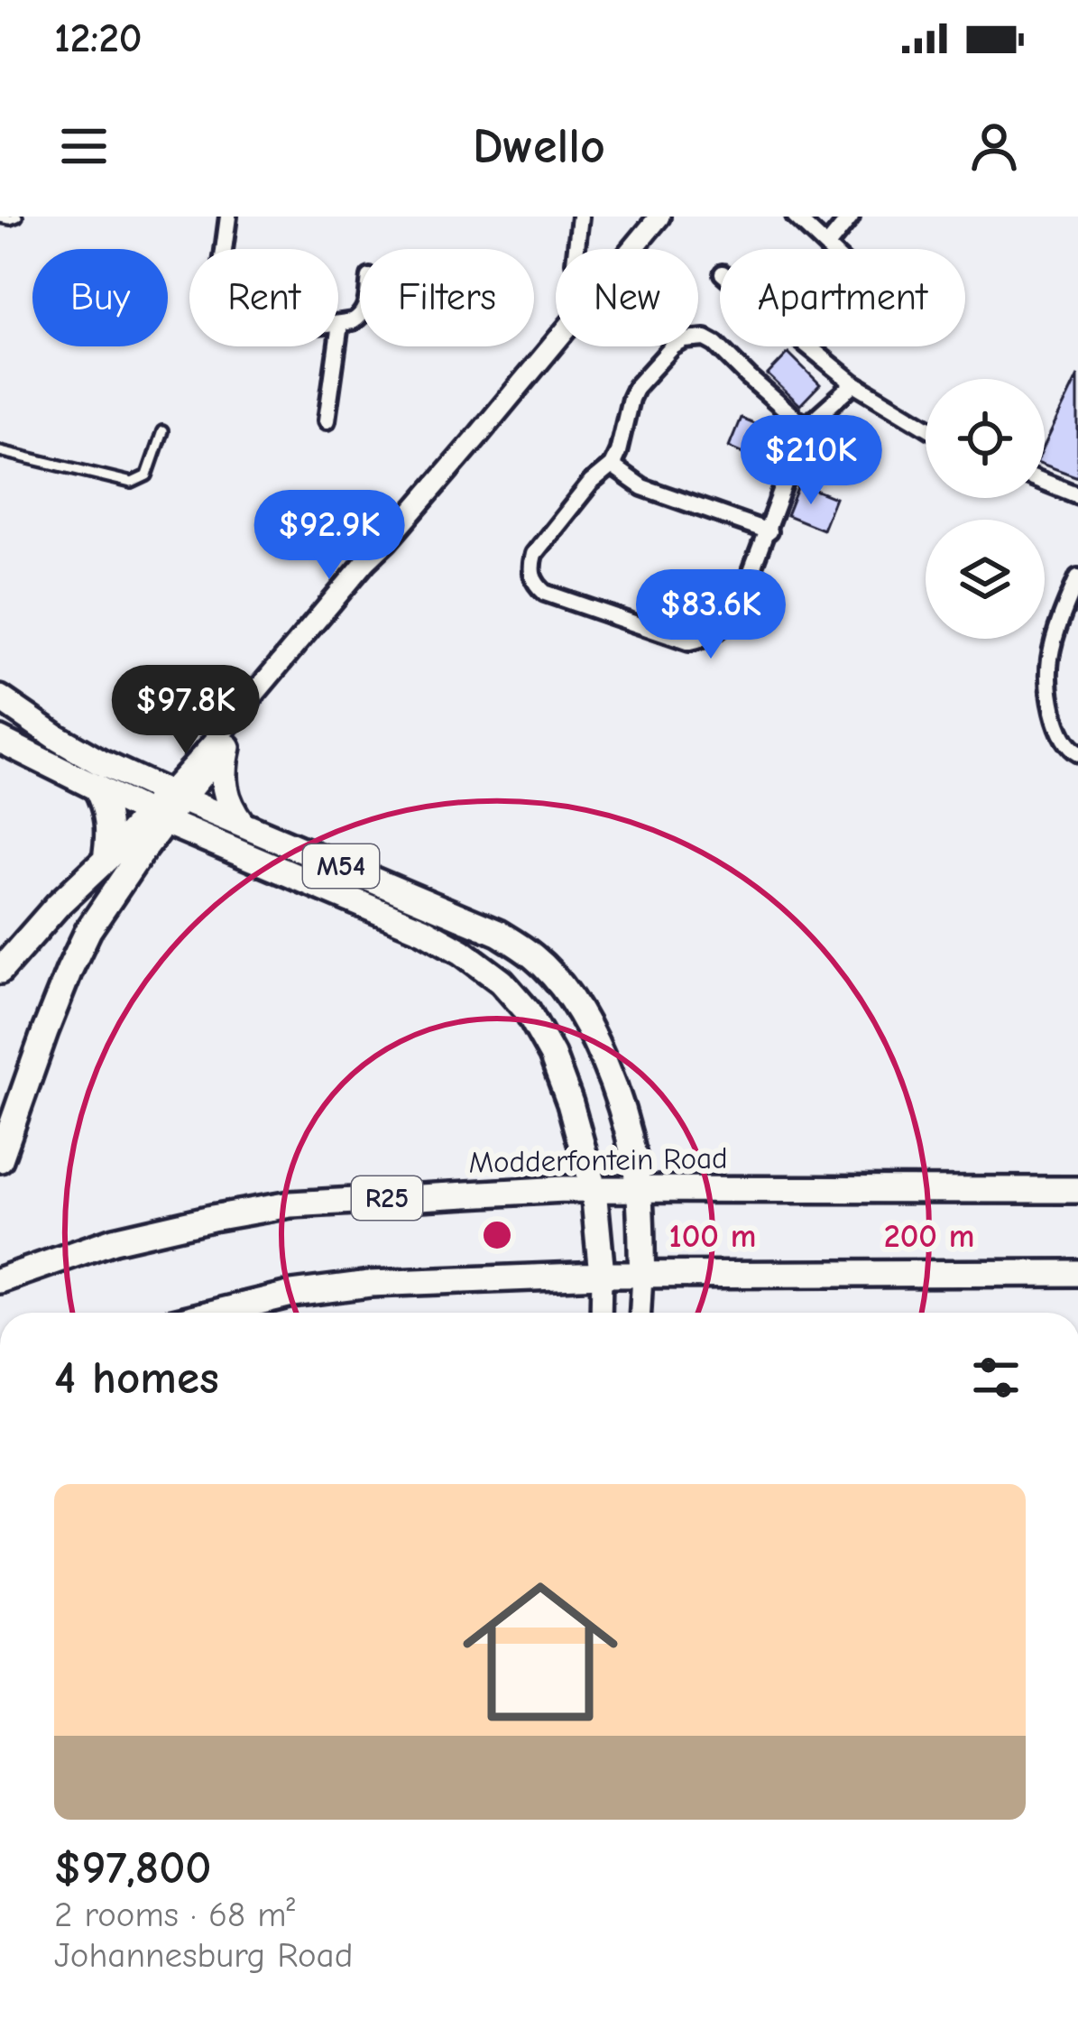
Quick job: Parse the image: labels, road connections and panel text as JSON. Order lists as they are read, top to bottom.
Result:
{
  "streets": {
    "main road": ["M54", "Modderfontein Road", "R25"]
  },
  "crossings": [
    ["M54", "Modderfontein Road"]
  ],
  "page": {
    "status": "12:20",
    "header": "Dwello",
    "chip": [
      "Buy",
      "Rent",
      "Filters",
      "New",
      "Apartment"
    ],
    "price": [
      "$210K",
      "$92.9K",
      "$83.6K",
      "$97.8K"
    ],
    "heading": "4 homes",
    "list": [
      {
        "name": "$97,800",
        "note": "2 rooms · 68 m² · Johannesburg Road"
      }
    ]
  },
  "rings": ["100 m", "200 m"]
}
